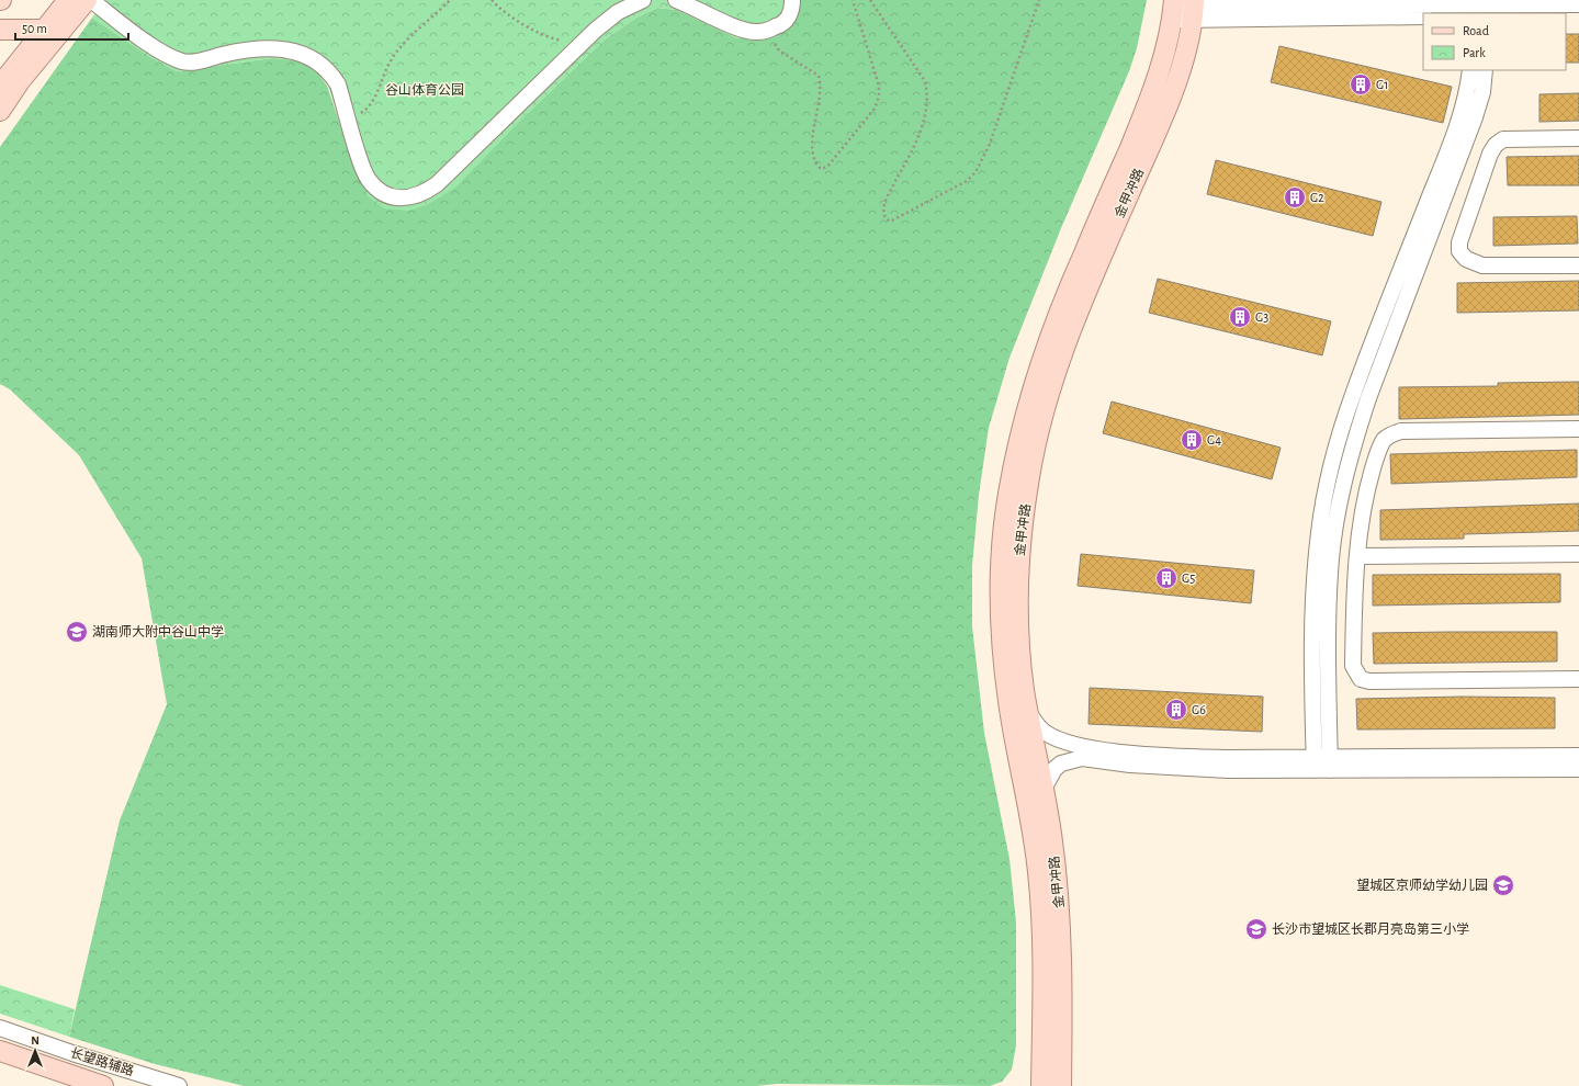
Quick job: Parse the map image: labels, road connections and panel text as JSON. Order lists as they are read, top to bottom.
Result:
{
  "streets": {
    "main road": ["金甲冲路"],
    "street": ["长望路辅路"]
  },
  "parks": ["谷山体育公园"],
  "places": {
    "building": [
      "G1",
      "G2",
      "G3",
      "G4",
      "G5",
      "G6"
    ],
    "school or university": ["湖南师大附中谷山中学", "望城区京师幼学幼儿园", "长沙市望城区长郡月亮岛第三小学"]
  },
  "legend": ["Road", "Park"],
  "scale_bar": "50 m",
  "north": "top"
}
